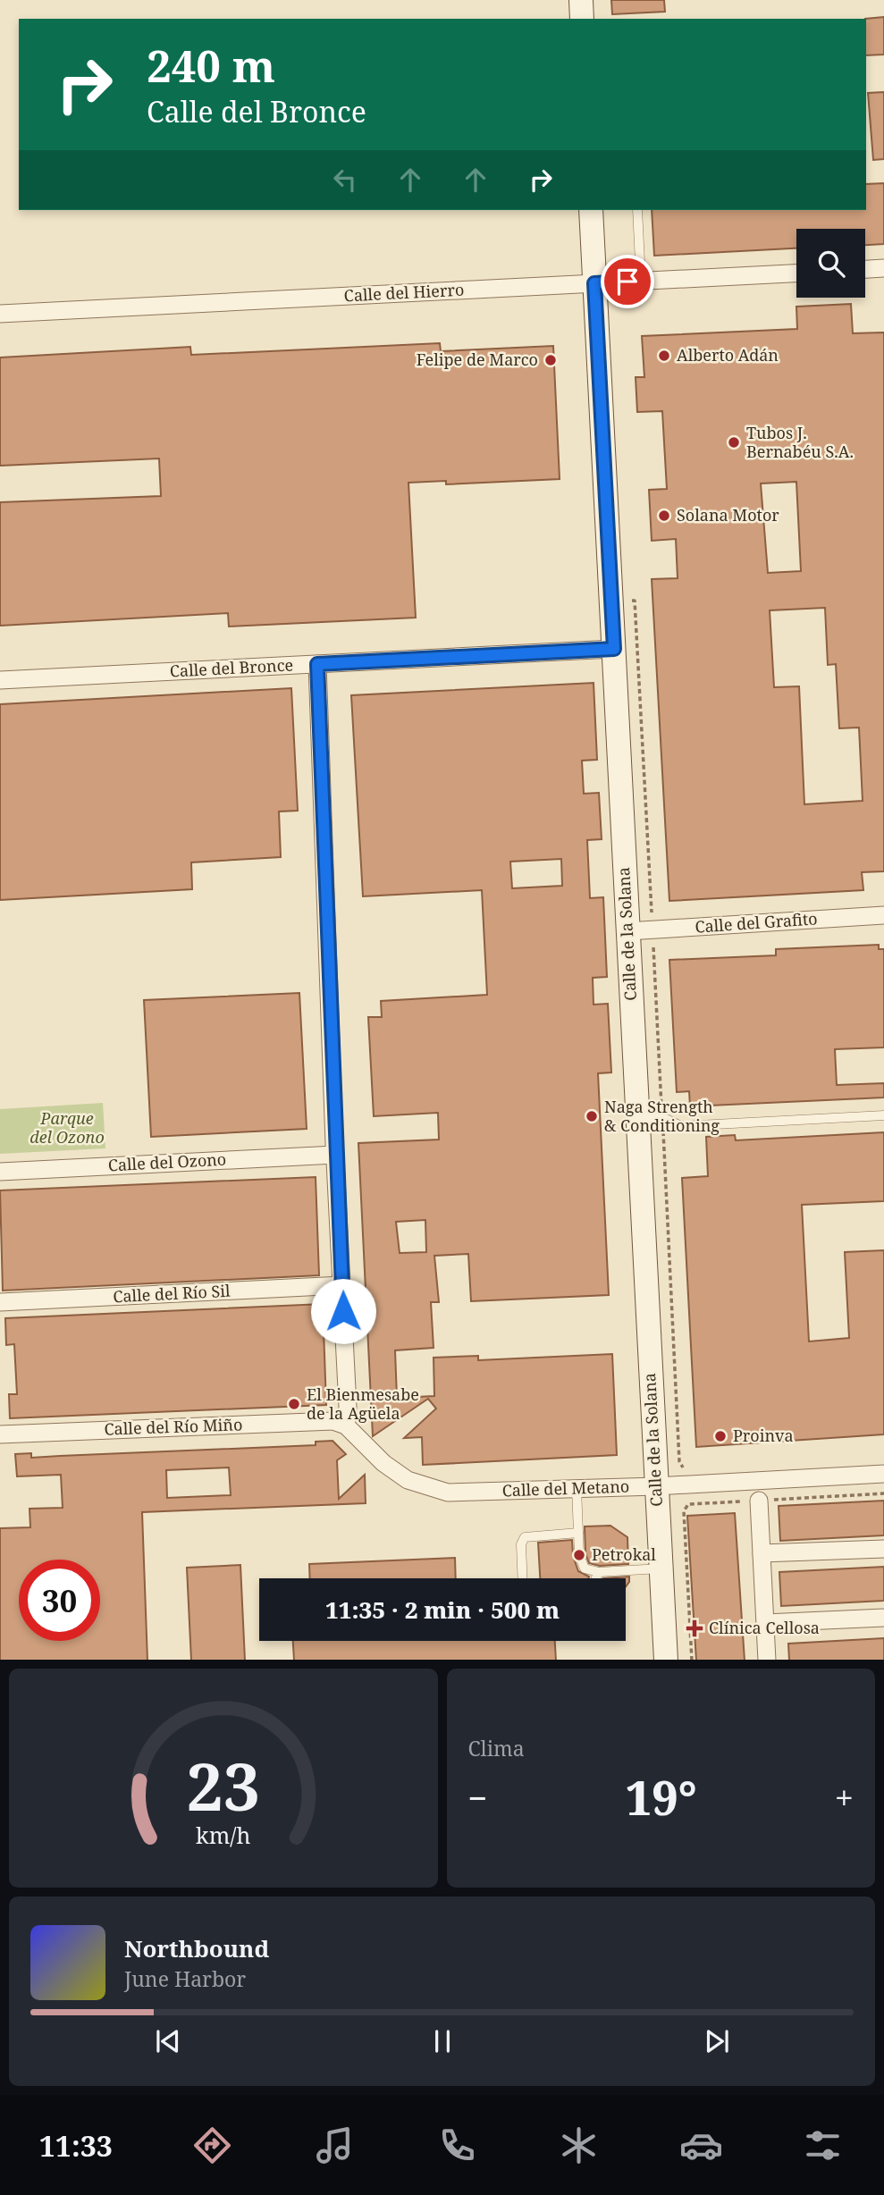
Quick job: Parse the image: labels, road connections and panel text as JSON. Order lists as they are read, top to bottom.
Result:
{
  "streets": {
    "street": [
      "Calle del Hierro",
      "Calle del Bronce",
      "Calle del Grafito",
      "Calle de la Solana",
      "Calle del Ozono",
      "Calle del Río Sil",
      "Calle del Río Miño",
      "Calle del Metano"
    ]
  },
  "crossings": [
    ["Calle del Hierro", "Calle de la Solana"],
    ["Calle del Bronce", "Calle de la Solana"],
    ["Calle del Grafito", "Calle de la Solana"],
    ["Calle de la Solana", "Calle del Metano"],
    ["Calle del Río Miño", "Calle del Metano"]
  ],
  "parks": ["Parque del Ozono"],
  "places": {
    "other": [
      "Alberto Adán",
      "Felipe de Marco",
      "Tubos J. Bernabéu S.A.",
      "Solana Motor",
      "Naga Strength & Conditioning",
      "El Bienmesabe de la Agüela",
      "Proinva",
      "Petrokal"
    ],
    "health": ["Clínica Cellosa"]
  },
  "page": {
    "turn": ["240 m", "Calle del Bronce"],
    "limit": "30",
    "trip": "11:35 · 2 min · 500 m",
    "tile": "Clima",
    "heat": ["−", "19°", "+"],
    "song": ["Northbound", "June Harbor"],
    "tabs": "11:33",
    "gauge": ["23", "km/h"]
  }
}
